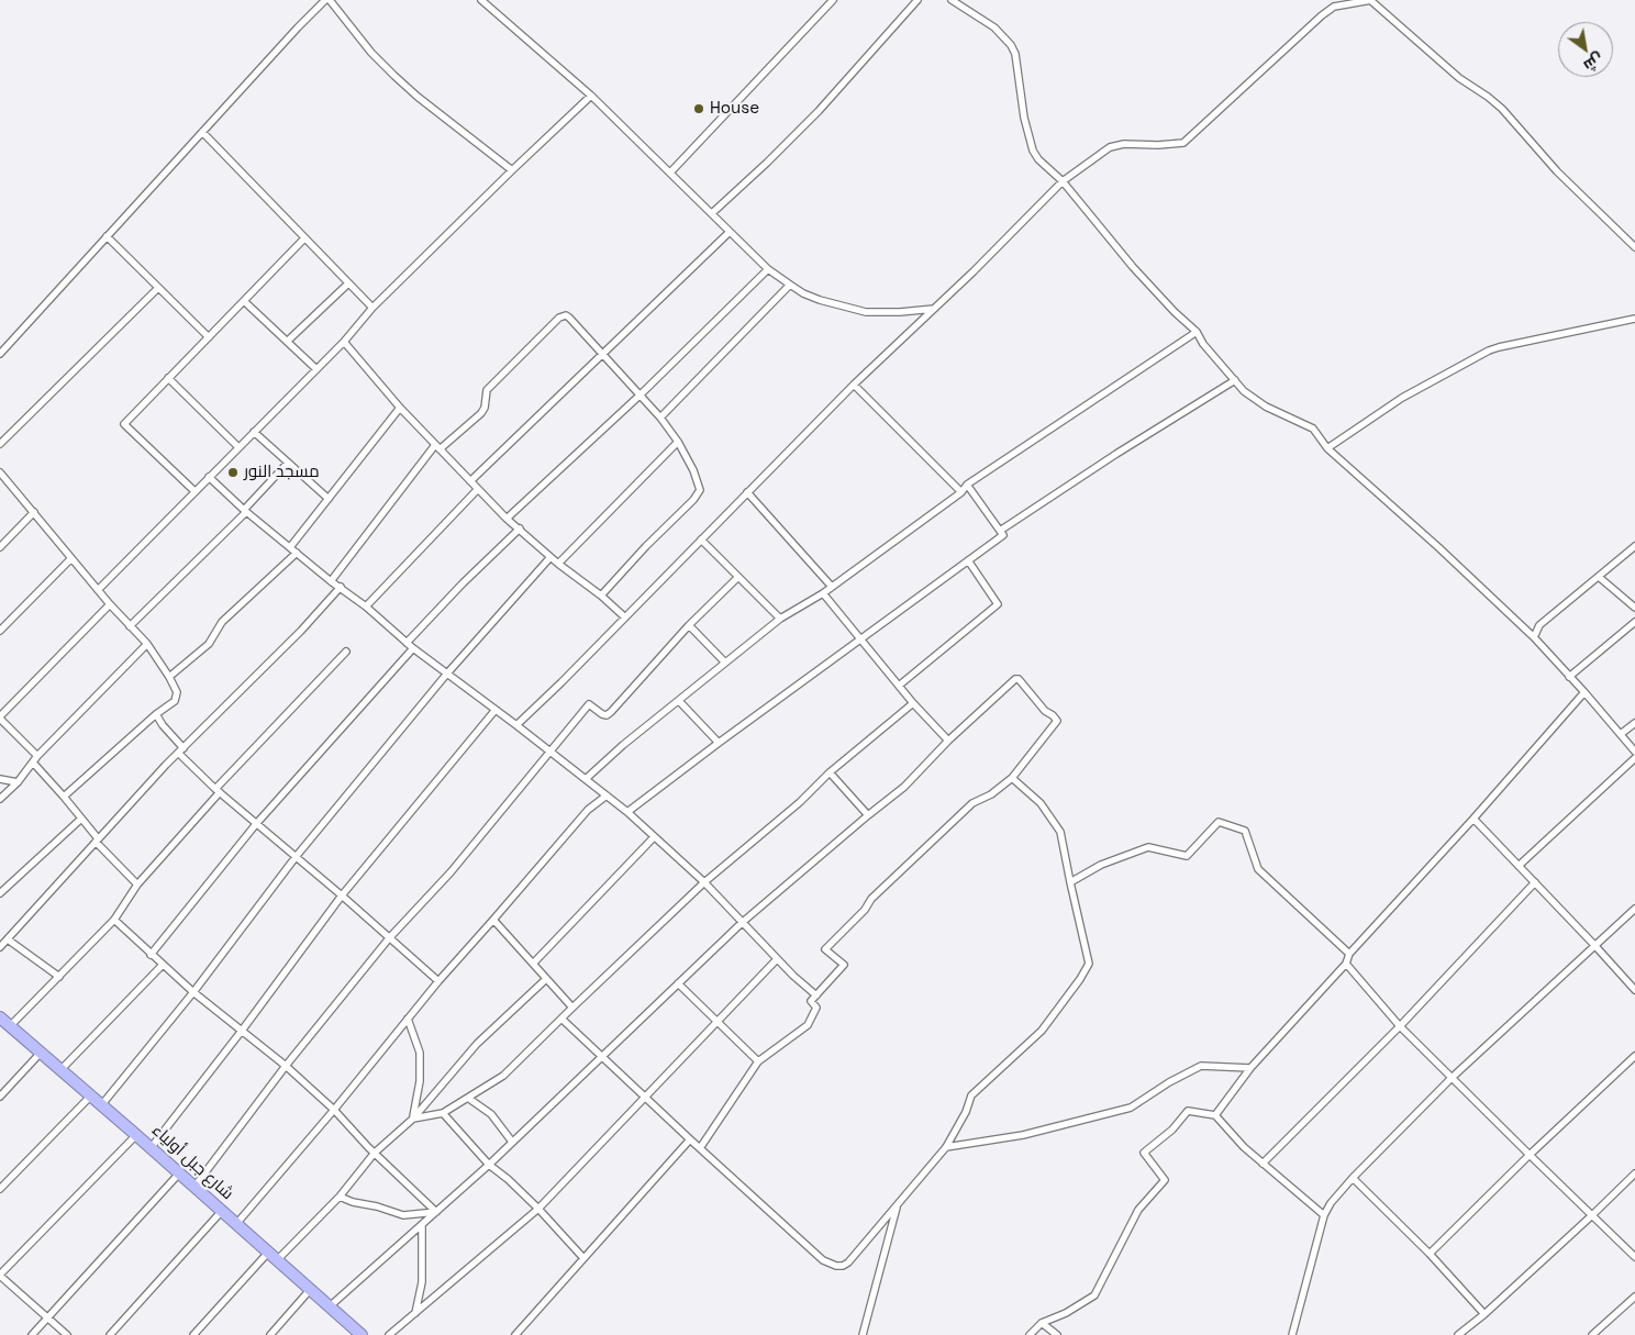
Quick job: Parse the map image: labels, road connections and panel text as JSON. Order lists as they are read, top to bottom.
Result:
{
  "streets": {
    "highway": ["شارع جبل أولياء"]
  },
  "places": ["House", "مسجد النور"],
  "north": "bottom right"
}
